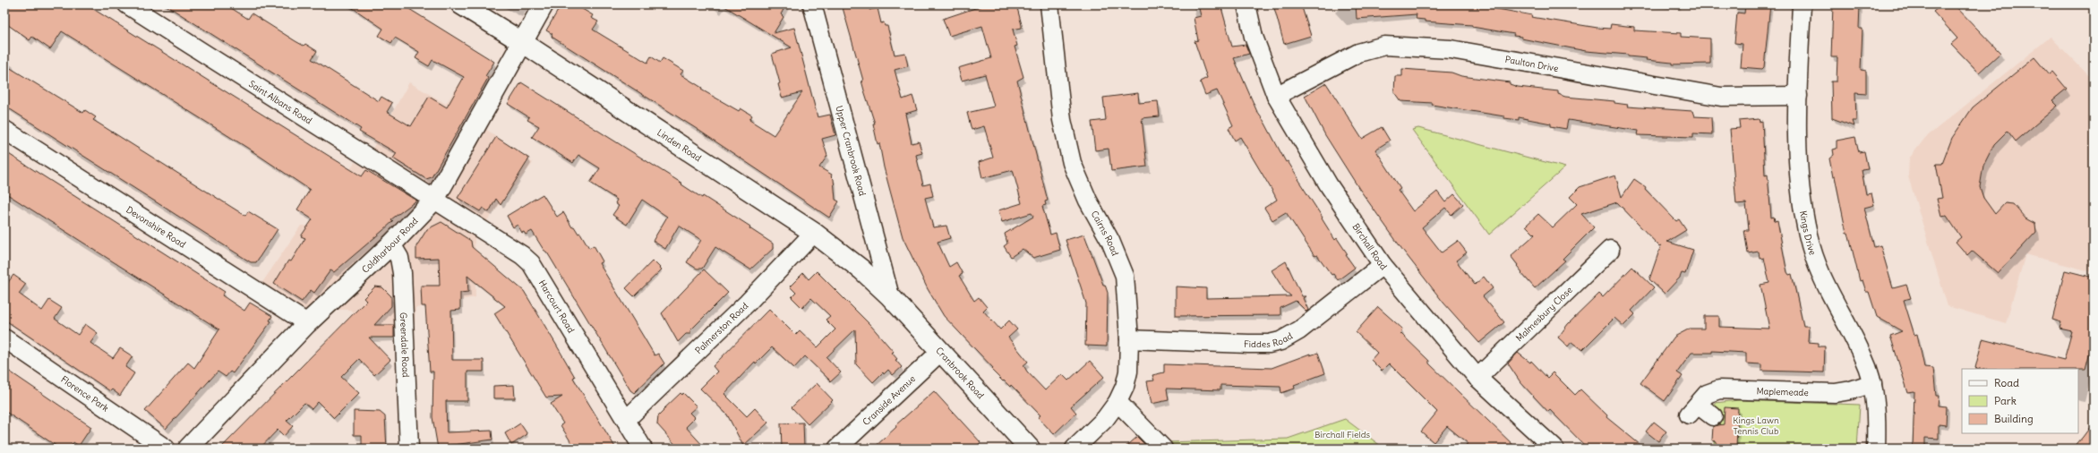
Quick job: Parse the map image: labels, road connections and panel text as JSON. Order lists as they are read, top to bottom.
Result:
{
  "streets": {
    "main road": ["Linden Road", "Coldharbour Road", "Cranbrook Road"],
    "street": [
      "Paulton Drive",
      "Saint Albans Road",
      "Upper Cranbrook Road",
      "Devonshire Road",
      "Kings Drive",
      "Cairns Road",
      "Birchall Road",
      "Harcourt Road",
      "Malmesbury Close",
      "Palmerston Road",
      "Fiddes Road",
      "Greendale Road",
      "Maplemeade",
      "Florence Park",
      "Cranside Avenue"
    ]
  },
  "crossings": [
    ["Paulton Drive", "Kings Drive"],
    ["Paulton Drive", "Birchall Road"],
    ["Saint Albans Road", "Coldharbour Road"],
    ["Saint Albans Road", "Harcourt Road"],
    ["Linden Road", "Upper Cranbrook Road"],
    ["Linden Road", "Coldharbour Road"],
    ["Linden Road", "Palmerston Road"],
    ["Linden Road", "Cranbrook Road"],
    ["Upper Cranbrook Road", "Cranbrook Road"],
    ["Devonshire Road", "Coldharbour Road"],
    ["Kings Drive", "Maplemeade"],
    ["Cairns Road", "Fiddes Road"],
    ["Coldharbour Road", "Harcourt Road"],
    ["Coldharbour Road", "Greendale Road"],
    ["Birchall Road", "Malmesbury Close"],
    ["Birchall Road", "Fiddes Road"],
    ["Harcourt Road", "Palmerston Road"],
    ["Cranbrook Road", "Cranside Avenue"]
  ],
  "parks": ["Kings Lawn Tennis Club", "Birchall Fields"],
  "legend": ["Road", "Park", "Building"]
}
